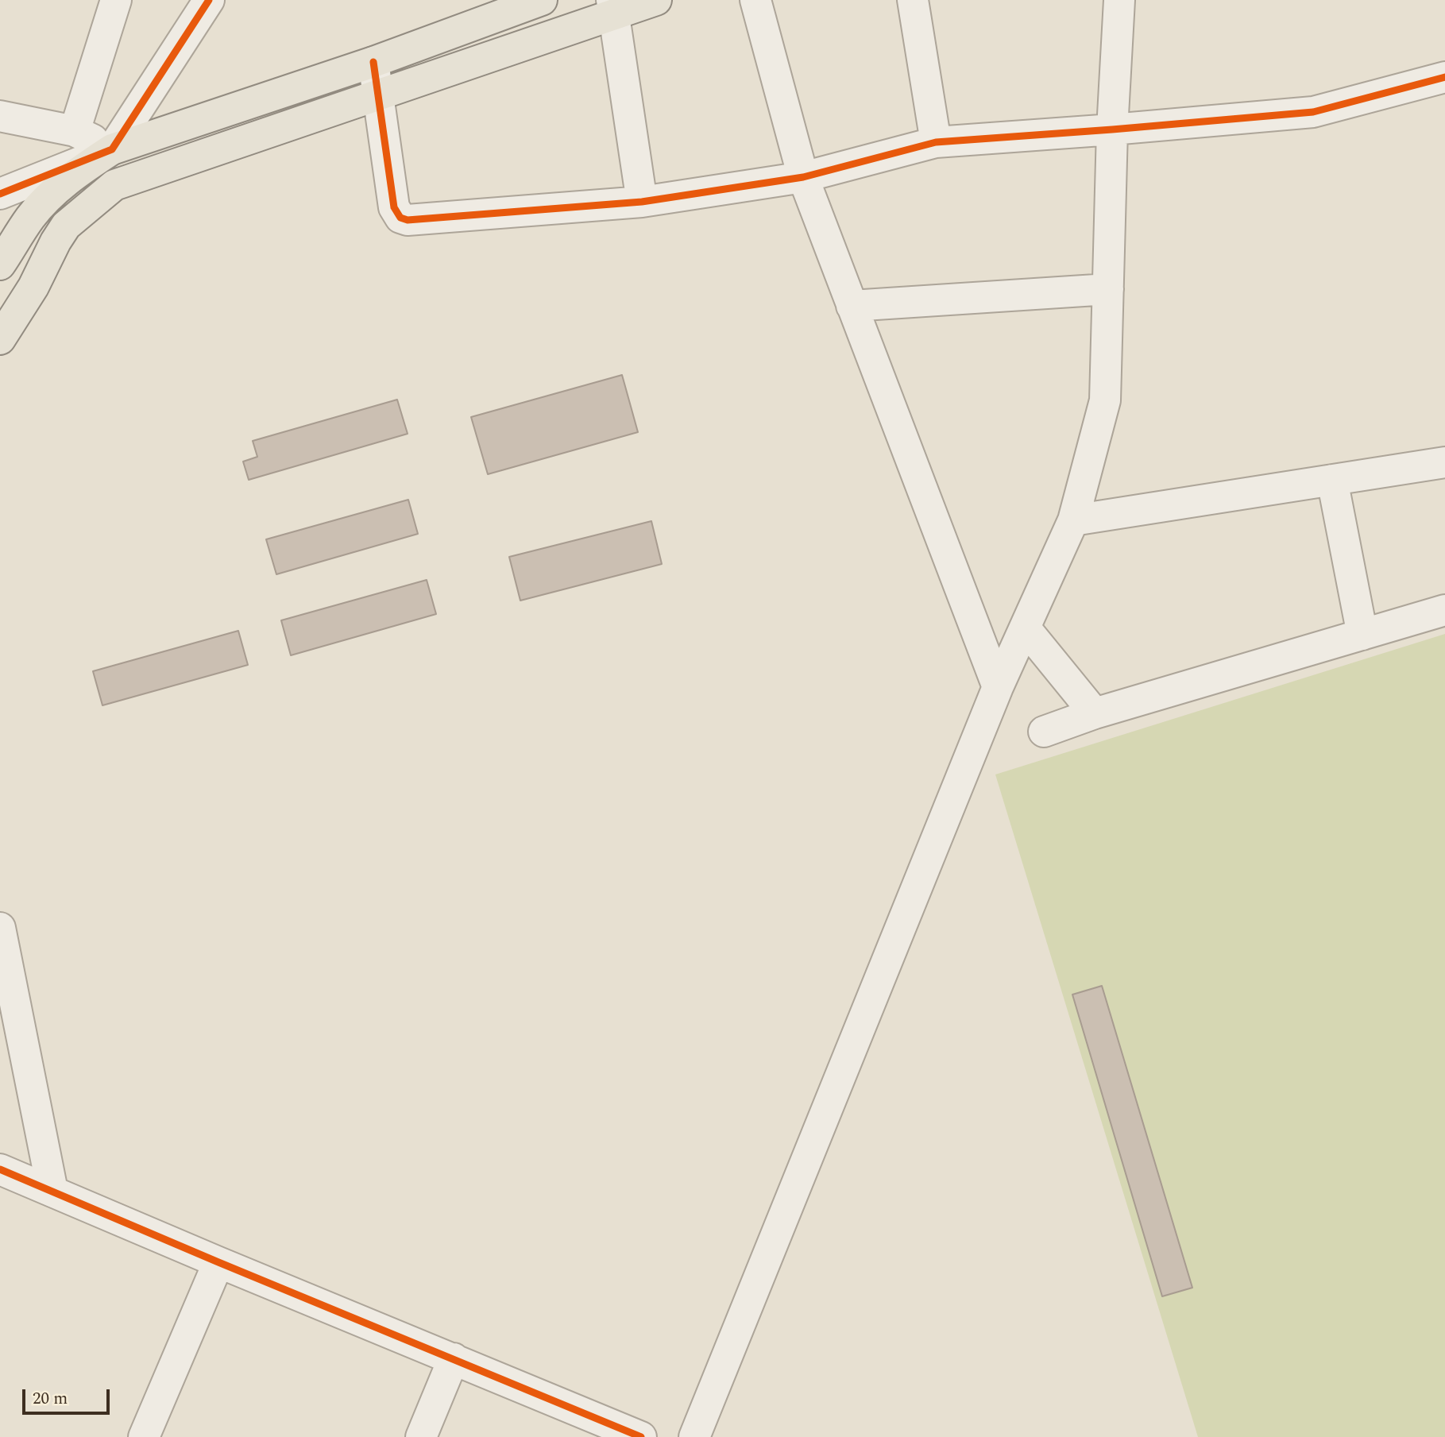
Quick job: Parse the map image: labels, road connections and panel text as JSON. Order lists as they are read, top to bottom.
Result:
{
  "scale_bar": "20 m"
}
